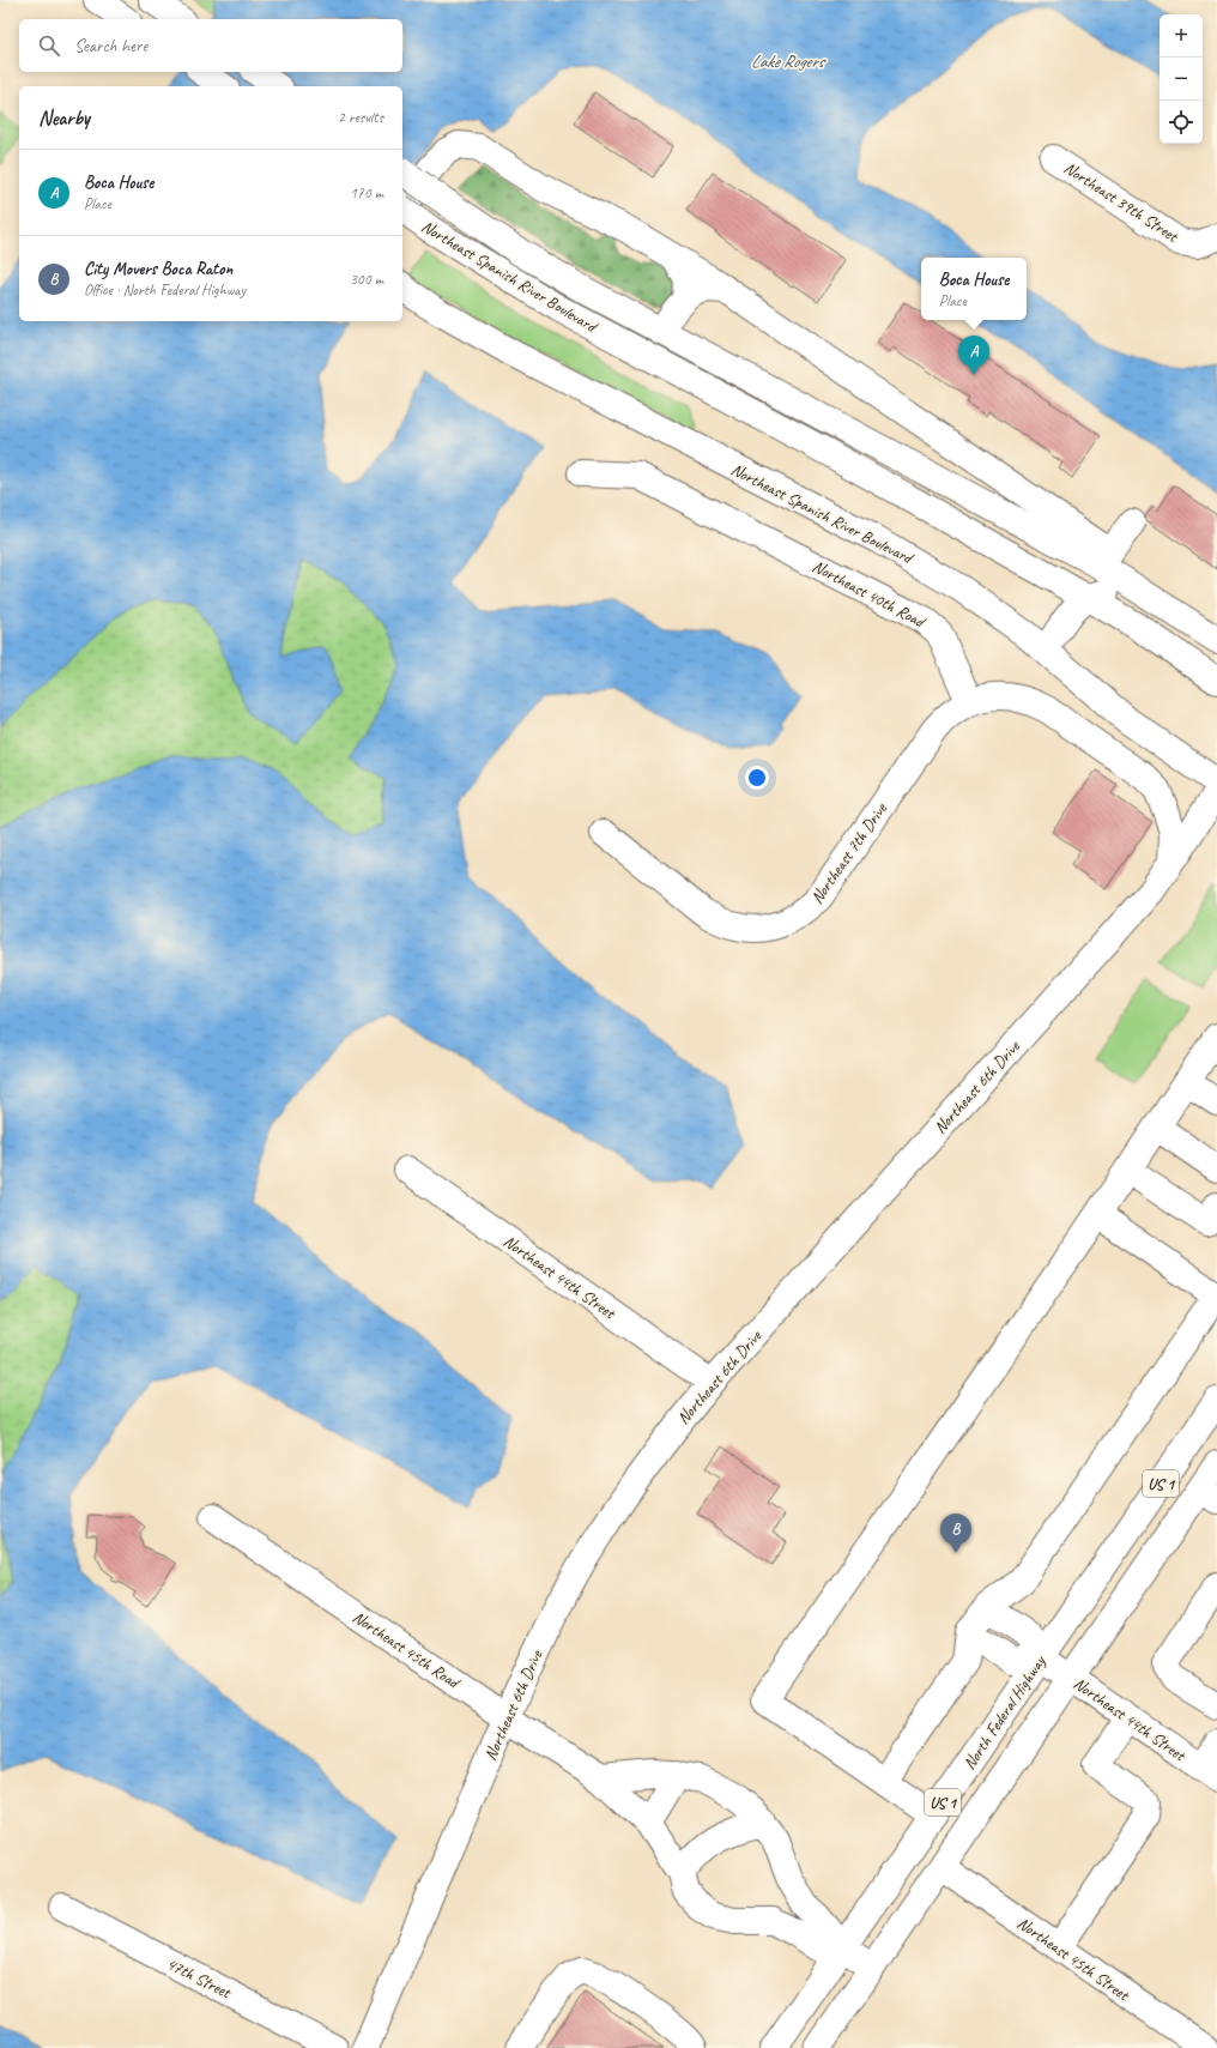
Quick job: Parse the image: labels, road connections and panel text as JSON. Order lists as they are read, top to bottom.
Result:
{
  "streets": {
    "street": [
      "Northeast 39th Street",
      "Northeast Spanish River Boulevard",
      "Northeast 40th Road",
      "Northeast 7th Drive",
      "Northeast 6th Drive",
      "Northeast 44th Street",
      "US 1",
      "Northeast 45th Road",
      "North Federal Highway",
      "Northeast 45th Street",
      "47th Street"
    ]
  },
  "crossings": [
    ["Northeast 40th Road", "Northeast 7th Drive"],
    ["Northeast 6th Drive", "Northeast 44th Street"],
    ["Northeast 6th Drive", "Northeast 45th Road"],
    ["Northeast 44th Street", "US 1"],
    ["Northeast 44th Street", "North Federal Highway"],
    ["US 1", "Northeast 45th Street"],
    ["Northeast 45th Road", "North Federal Highway"]
  ],
  "water": ["Lake Rogers"],
  "page": {
    "map_buttons": ["+", "−"],
    "search": "Search here",
    "heading": ["Nearby", "2 results"],
    "list": [
      {
        "mark": "A",
        "name": "Boca House",
        "note": "Place",
        "value": "170 m"
      },
      {
        "mark": "B",
        "name": "City Movers Boca Raton",
        "note": "Office · North Federal Highway",
        "value": "300 m"
      }
    ],
    "popup": ["Boca House", "Place"],
    "pins": ["A", "B"]
  }
}
